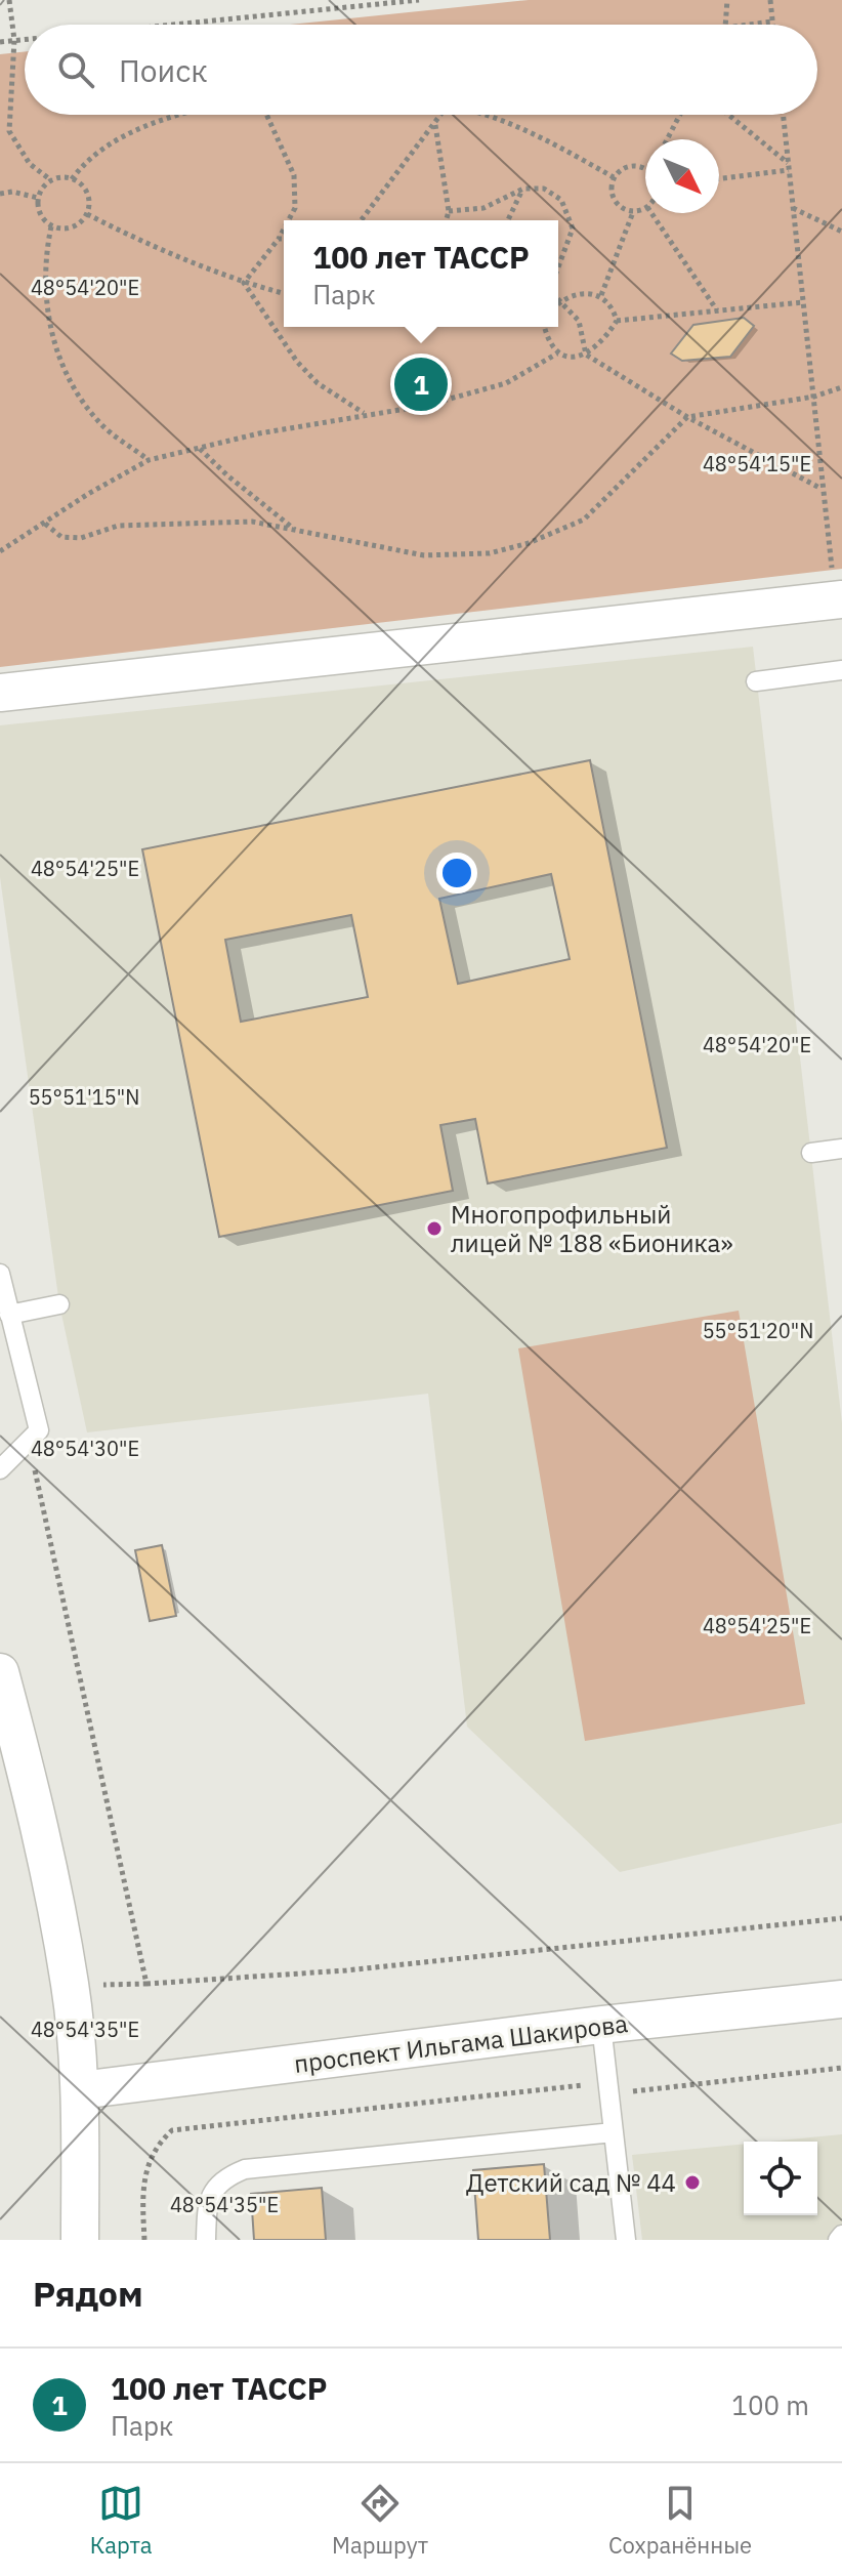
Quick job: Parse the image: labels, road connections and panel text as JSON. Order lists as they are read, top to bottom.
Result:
{
  "streets": {
    "street": ["проспект Ильгама Шакирова"]
  },
  "places": ["Многопрофильный лицей № 188 «Бионика»", "Детский сад № 44"],
  "north": "bottom right",
  "page": {
    "search": "Поиск",
    "popup": ["100 лет ТАССР", "Парк"],
    "pins": "1",
    "heading": "Рядом",
    "list": [
      {
        "mark": "1",
        "name": "100 лет ТАССР",
        "note": "Парк",
        "value": "100 m"
      }
    ],
    "nav": ["Карта", "Маршрут", "Сохранённые"]
  },
  "coordinates": [
    "48°54'20\"E",
    "48°54'15\"E",
    "48°54'25\"E",
    "55°51'15\"N",
    "55°51'20\"N",
    "48°54'30\"E",
    "48°54'35\"E"
  ]
}
